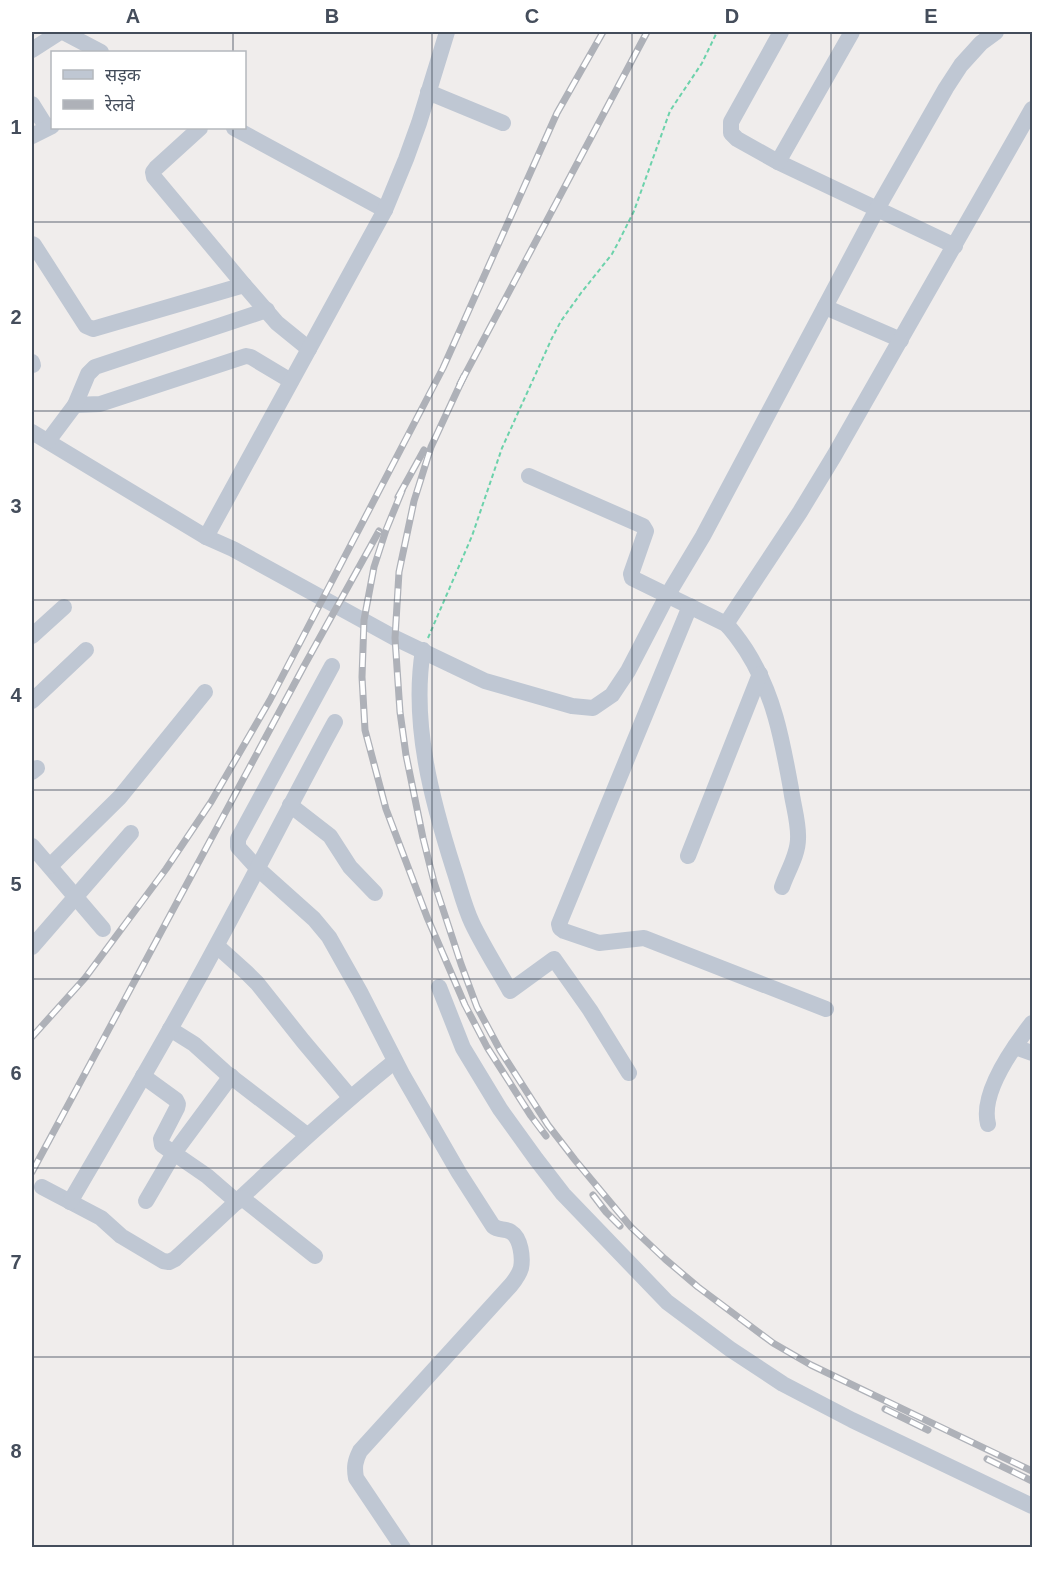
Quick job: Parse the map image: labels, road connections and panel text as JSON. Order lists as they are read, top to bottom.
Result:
{
  "legend": ["सड़क", "रेलवे"],
  "grid": {
    "columns": [
      "A",
      "B",
      "C",
      "D",
      "E"
    ],
    "rows": [
      "1",
      "2",
      "3",
      "4",
      "5",
      "6",
      "7",
      "8"
    ]
  }
}
